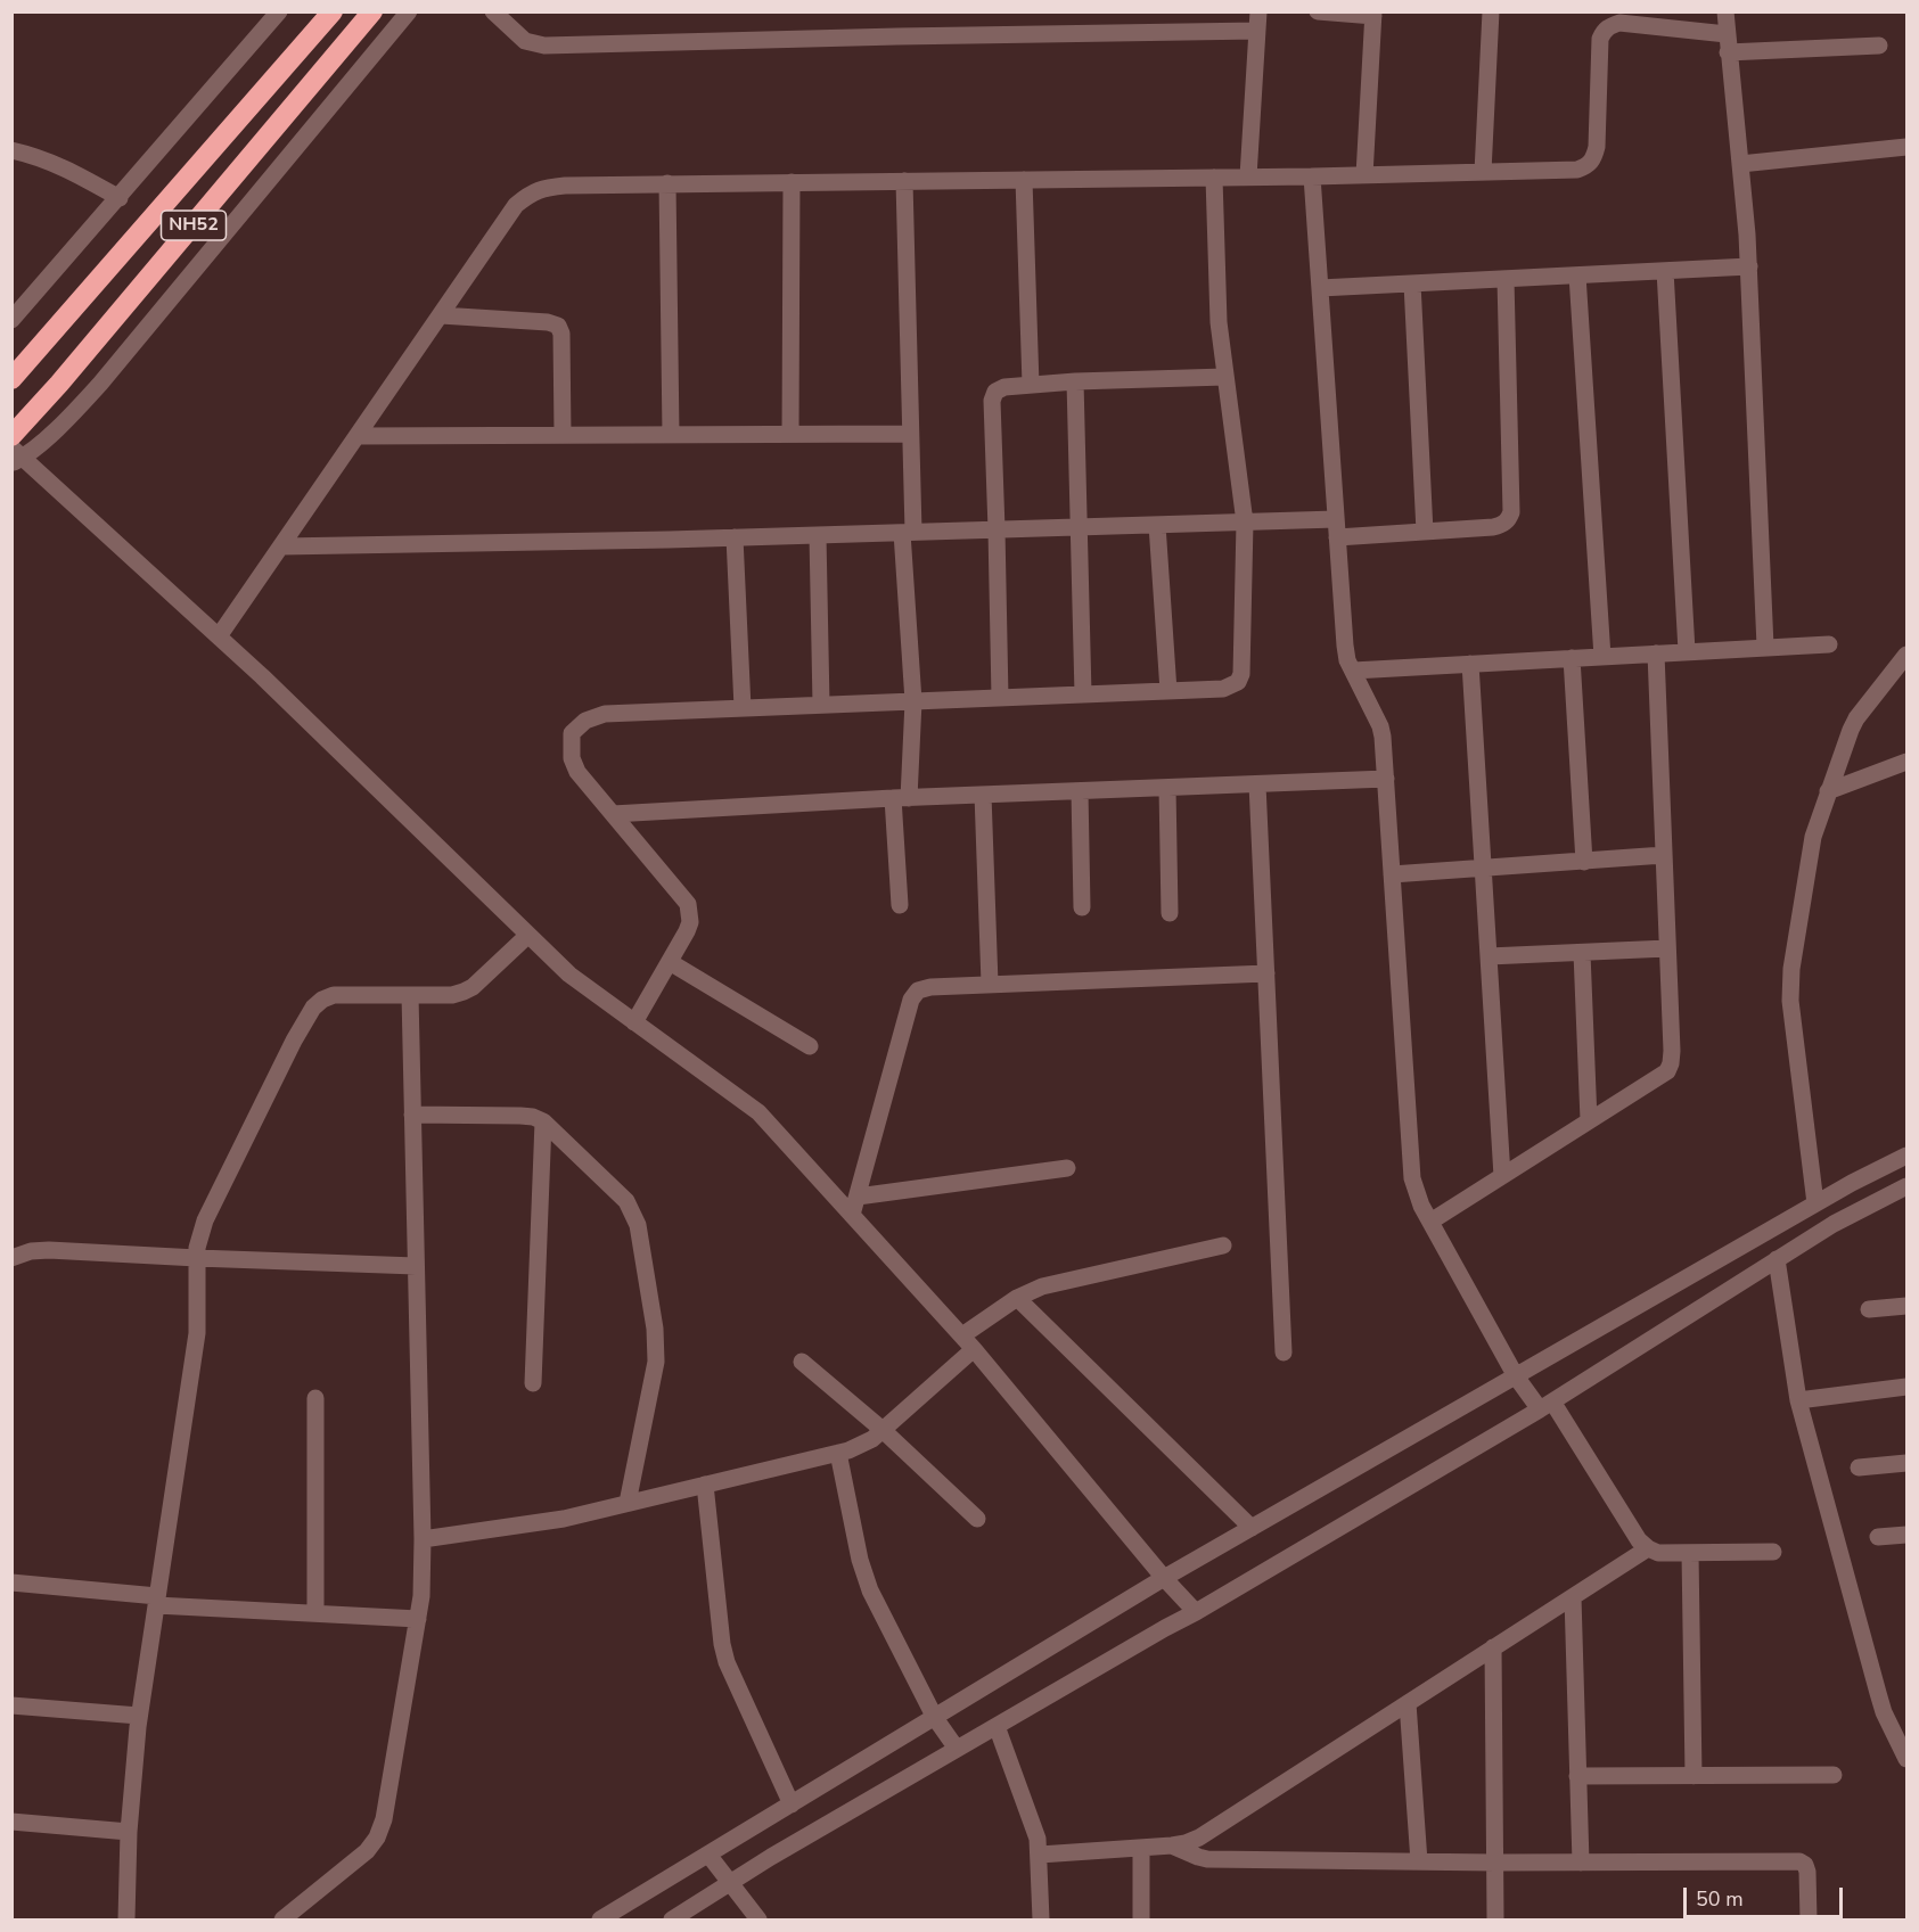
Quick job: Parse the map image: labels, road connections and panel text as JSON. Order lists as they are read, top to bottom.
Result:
{
  "streets": {
    "highway": ["NH52"]
  },
  "scale_bar": "50 m"
}
